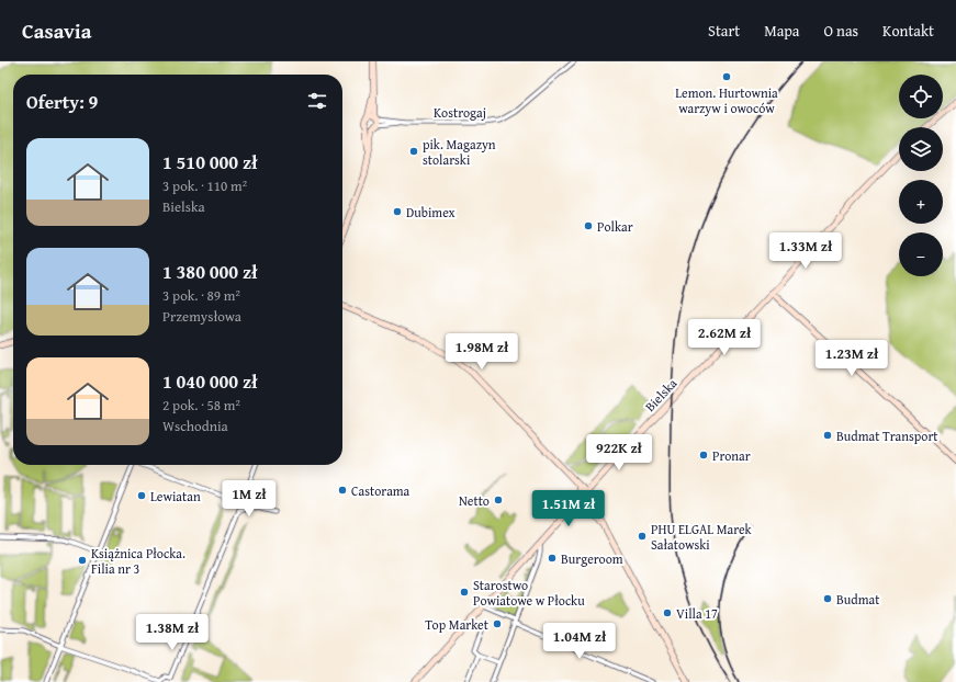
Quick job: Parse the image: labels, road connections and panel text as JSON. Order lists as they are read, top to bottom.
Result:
{
  "streets": {
    "street": ["Kostrogaj", "Bielska"]
  },
  "places": [
    "Lemon. Hurtownia warzyw i owoców",
    "pik. Magazyn stolarski",
    "Dubimex",
    "Polkar",
    "Budmat Transport",
    "Pronar",
    "Castorama",
    "Lewiatan",
    "Netto",
    "PHU ELGAL Marek Sałatowski",
    "Burgeroom",
    "Książnica Płocka. Filia nr 3",
    "Starostwo Powiatowe w Płocku",
    "Budmat",
    "Villa 17",
    "Top Market"
  ],
  "page": {
    "header": "Casavia",
    "nav": [
      "Start",
      "Mapa",
      "O nas",
      "Kontakt"
    ],
    "map_buttons": ["+", "−"],
    "heading": "Oferty: 9",
    "list": [
      {
        "name": "1 510 000 zł",
        "note": "3 pok. · 110 m² · Bielska"
      },
      {
        "name": "1 380 000 zł",
        "note": "3 pok. · 89 m² · Przemysłowa"
      },
      {
        "name": "1 040 000 zł",
        "note": "2 pok. · 58 m² · Wschodnia"
      }
    ],
    "price": [
      "1.33M zł",
      "2.62M zł",
      "1.98M zł",
      "1.23M zł",
      "922K zł",
      "1M zł",
      "1.51M zł",
      "1.38M zł",
      "1.04M zł"
    ]
  }
}
